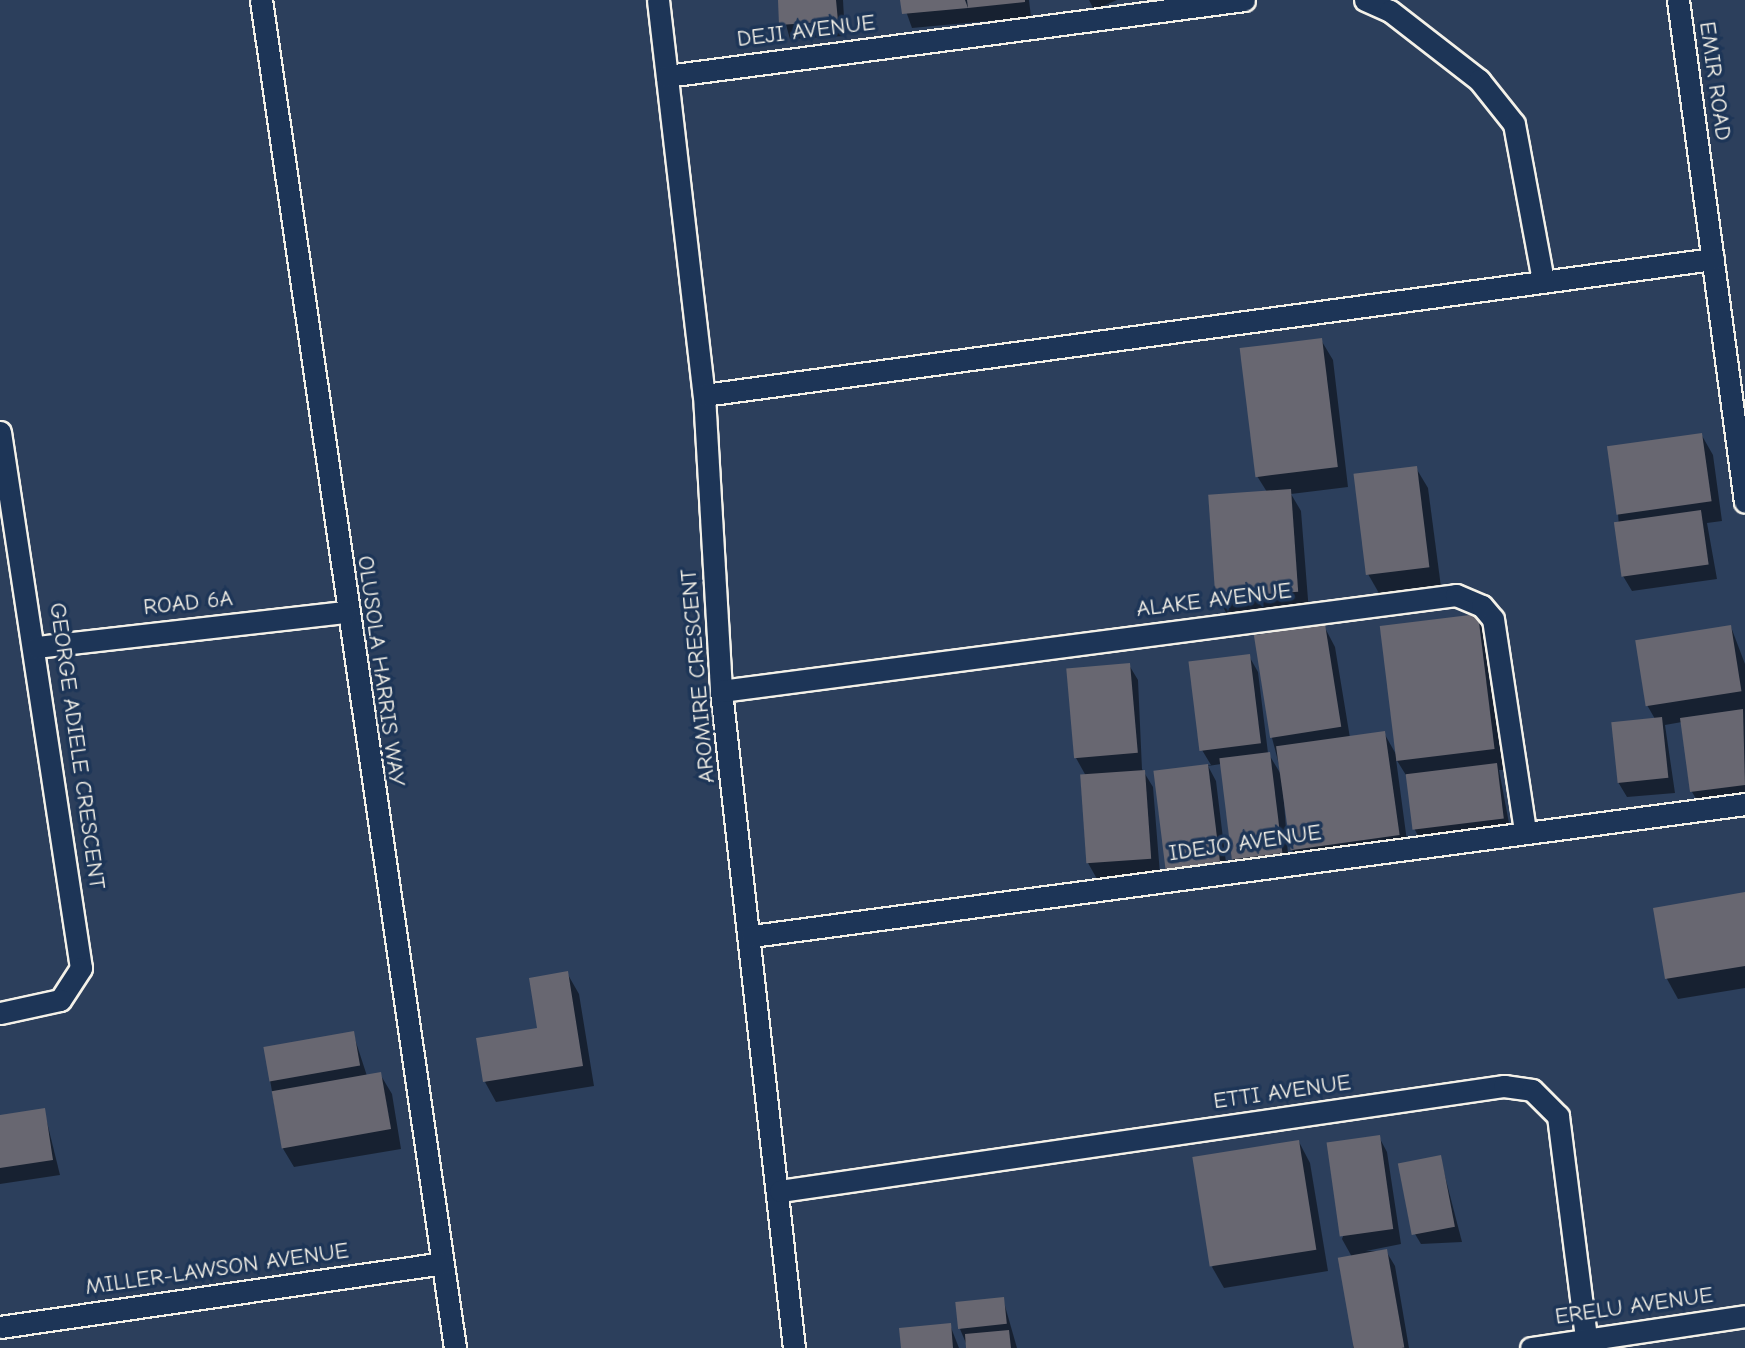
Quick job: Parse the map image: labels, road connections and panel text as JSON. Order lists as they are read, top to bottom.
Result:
{
  "streets": {
    "street": [
      "DEJI AVENUE",
      "EMIR ROAD",
      "ALAKE AVENUE",
      "ROAD 6A",
      "OLUSOLA HARRIS WAY",
      "AROMIRE CRESCENT",
      "GEORGE ADIELE CRESCENT",
      "IDEJO AVENUE",
      "ETTI AVENUE",
      "MILLER-LAWSON AVENUE",
      "ERELU AVENUE"
    ]
  },
  "crossings": [
    ["DEJI AVENUE", "AROMIRE CRESCENT"],
    ["ALAKE AVENUE", "AROMIRE CRESCENT"],
    ["ALAKE AVENUE", "IDEJO AVENUE"],
    ["ROAD 6A", "OLUSOLA HARRIS WAY"],
    ["ROAD 6A", "GEORGE ADIELE CRESCENT"],
    ["OLUSOLA HARRIS WAY", "MILLER-LAWSON AVENUE"],
    ["AROMIRE CRESCENT", "IDEJO AVENUE"],
    ["AROMIRE CRESCENT", "ETTI AVENUE"],
    ["ETTI AVENUE", "ERELU AVENUE"]
  ]
}
